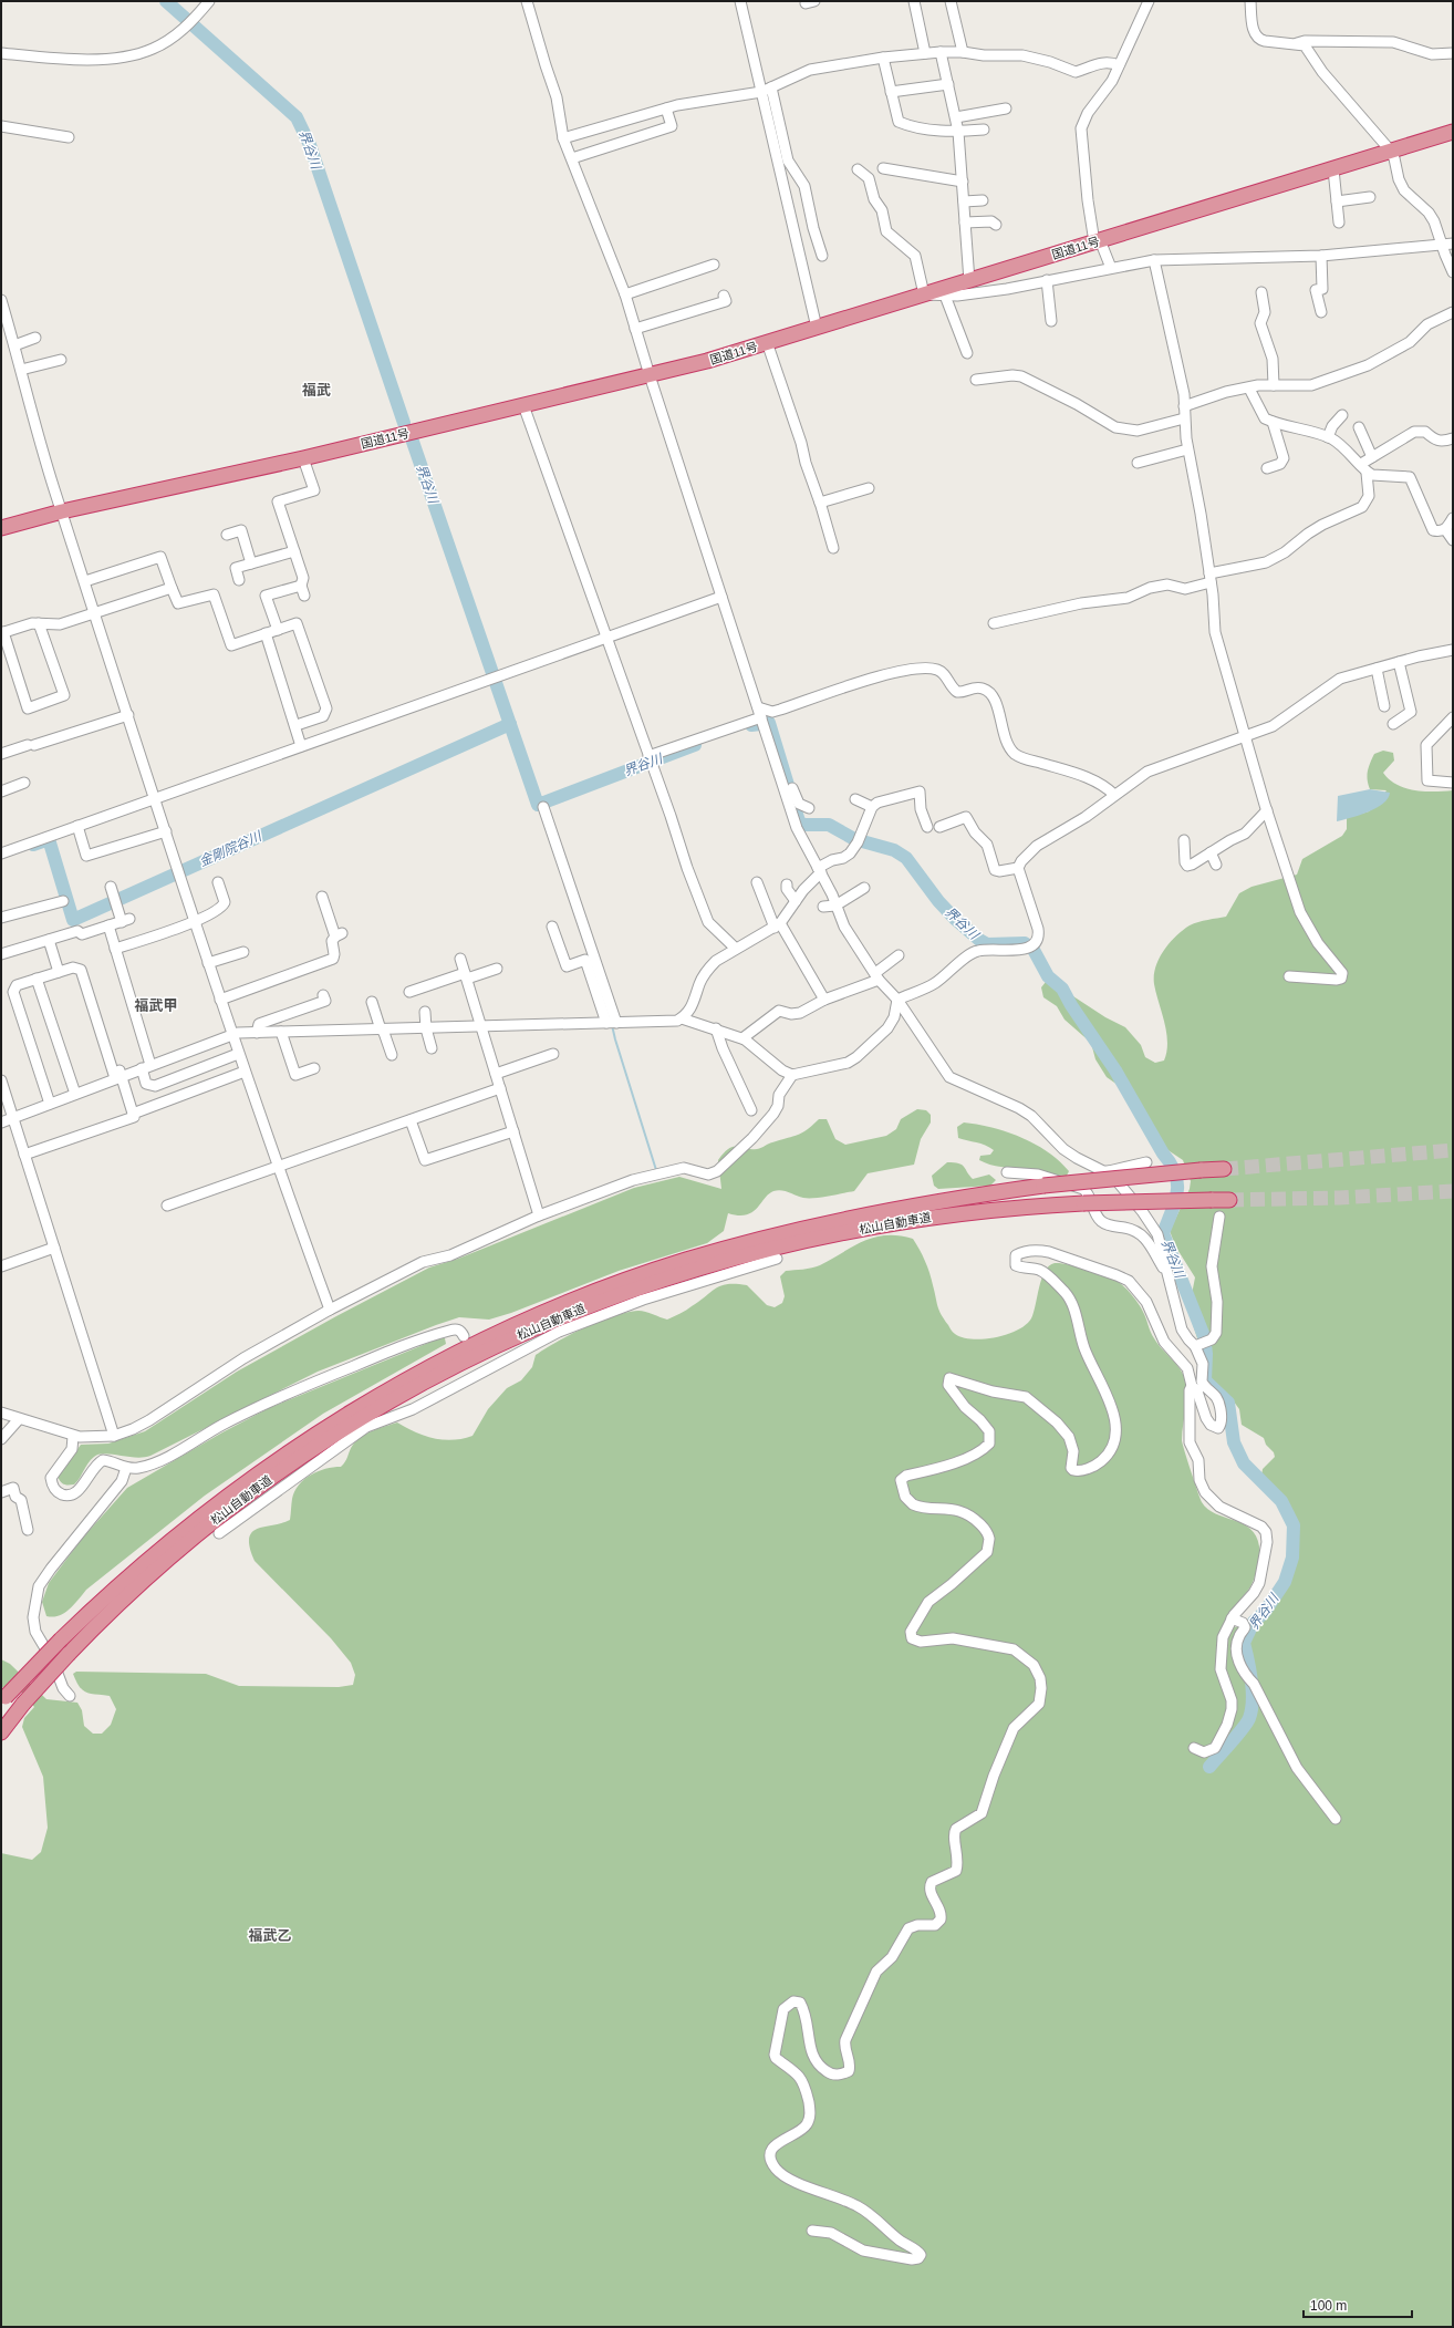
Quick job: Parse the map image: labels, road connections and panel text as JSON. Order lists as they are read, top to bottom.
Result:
{
  "streets": {
    "highway": ["国道11号", "松山自動車道"]
  },
  "districts": ["福武", "福武甲", "福武乙"],
  "water": ["界谷川", "金剛院谷川"],
  "scale_bar": "100 m"
}
